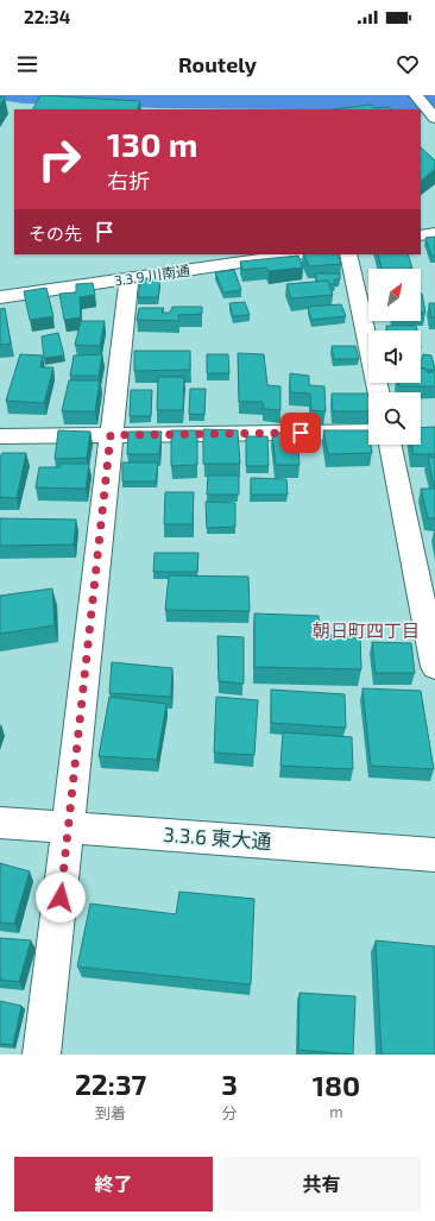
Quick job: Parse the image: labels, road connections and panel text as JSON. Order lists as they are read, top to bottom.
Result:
{
  "streets": {
    "street": ["3.3.9 川南通", "3.3.6 東大通"]
  },
  "districts": ["朝日町四丁目"],
  "north": "top right",
  "page": {
    "status": "22:34",
    "header": "Routely",
    "turn": ["130 m", "右折"],
    "then": "その先",
    "eta": [
      "22:37",
      "到着",
      "3",
      "分",
      "180",
      "m"
    ],
    "buttons": ["終了", "共有"]
  }
}
